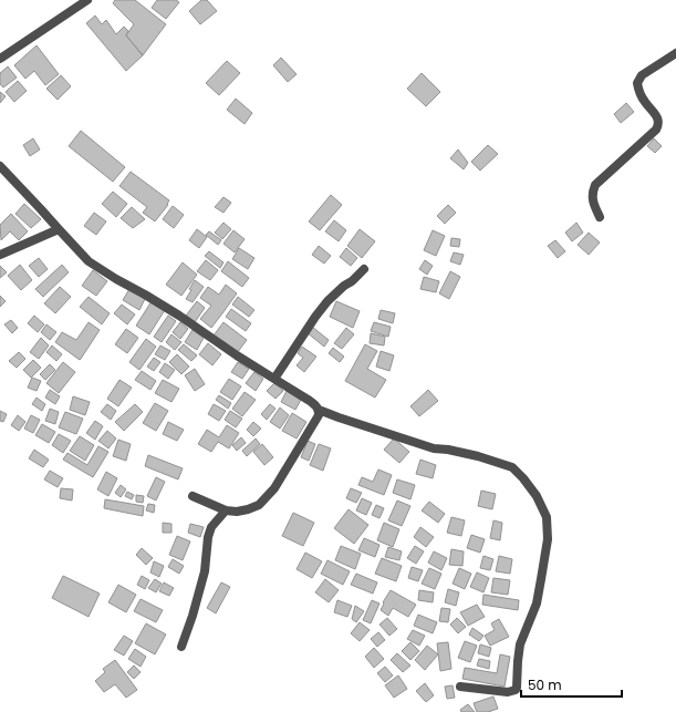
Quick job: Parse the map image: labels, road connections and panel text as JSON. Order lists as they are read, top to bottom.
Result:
{
  "scale_bar": "50 m"
}
